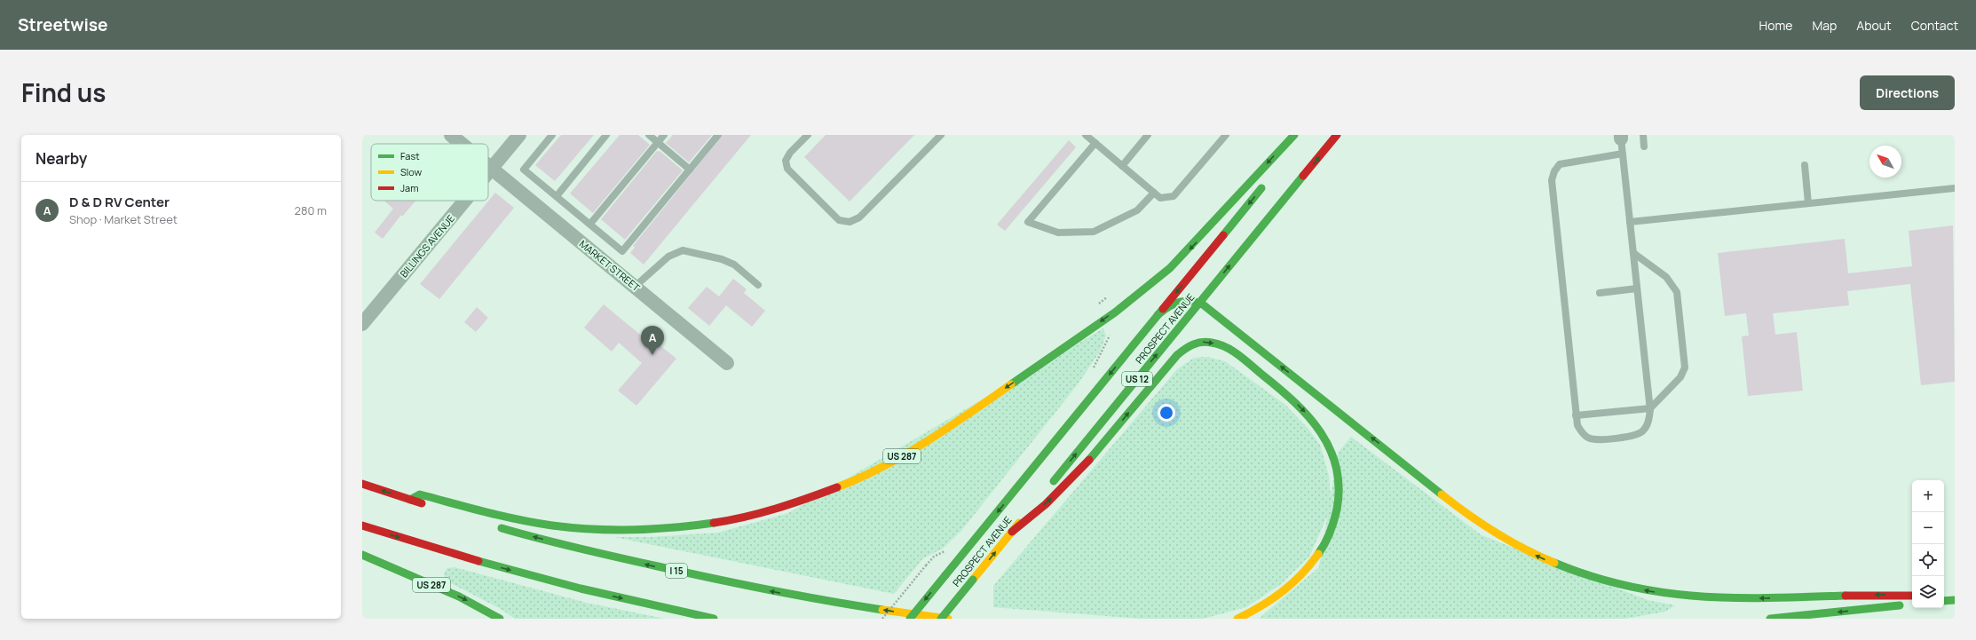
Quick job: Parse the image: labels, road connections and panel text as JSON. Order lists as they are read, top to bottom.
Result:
{
  "streets": {
    "highway": [
      "PROSPECT AVENUE",
      "US 12",
      "US 287",
      "I 15"
    ],
    "street": ["BILLINGS AVENUE", "MARKET STREET"]
  },
  "crossings": [
    ["BILLINGS AVENUE", "MARKET STREET"]
  ],
  "legend": ["Fast", "Slow", "Jam"],
  "north": "top left",
  "page": {
    "header": "Streetwise",
    "nav": [
      "Home",
      "Map",
      "About",
      "Contact"
    ],
    "title": "Find us",
    "buttons": "Directions",
    "heading": "Nearby",
    "list": [
      {
        "mark": "A",
        "name": "D & D RV Center",
        "note": "Shop · Market Street",
        "value": "280 m"
      }
    ],
    "pins": "A",
    "map_buttons": ["+", "−"]
  }
}
